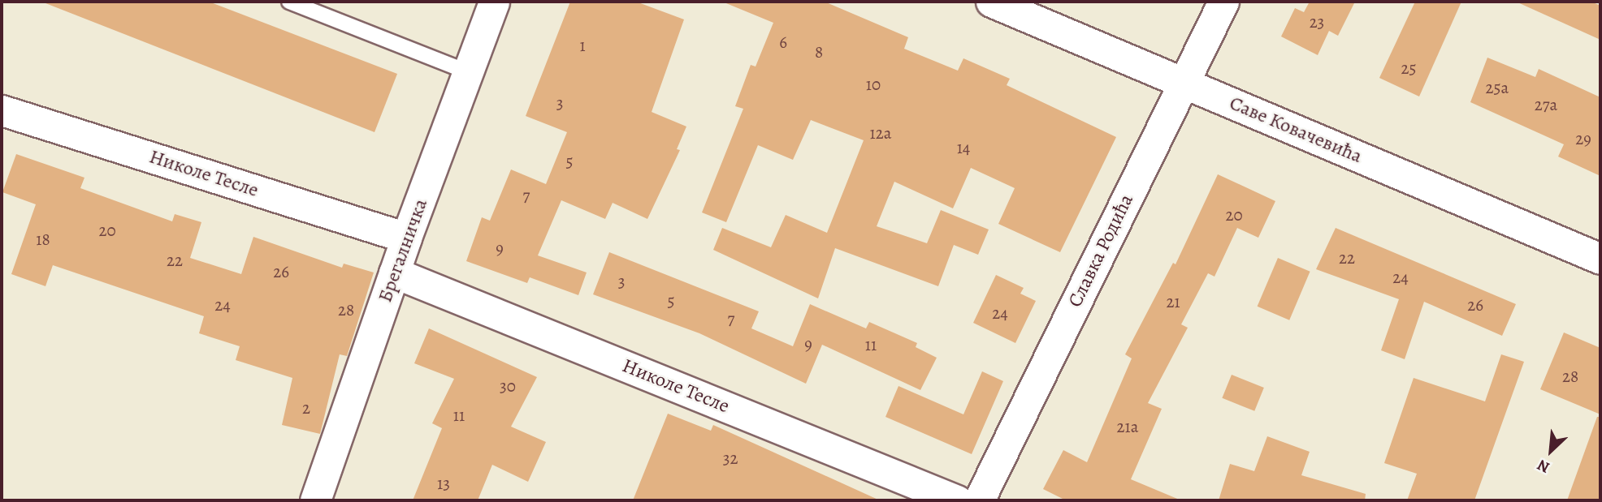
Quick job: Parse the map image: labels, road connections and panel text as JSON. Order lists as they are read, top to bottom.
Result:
{
  "streets": {
    "street": [
      "Саве Ковачевића",
      "Николе Тесле",
      "Брегалничка",
      "Славка Родића"
    ]
  },
  "crossings": [
    ["Саве Ковачевића", "Славка Родића"],
    ["Николе Тесле", "Брегалничка"]
  ],
  "house_numbers": [
    "23",
    "6",
    "1",
    "8",
    "25",
    "10",
    "25a",
    "3",
    "27a",
    "12a",
    "29",
    "14",
    "5",
    "7",
    "20",
    "20",
    "18",
    "9",
    "22",
    "22",
    "26",
    "24",
    "3",
    "5",
    "21",
    "24",
    "26",
    "28",
    "24",
    "7",
    "9",
    "11",
    "28",
    "30",
    "2",
    "11",
    "21a",
    "32",
    "13"
  ],
  "north": "bottom left"
}
